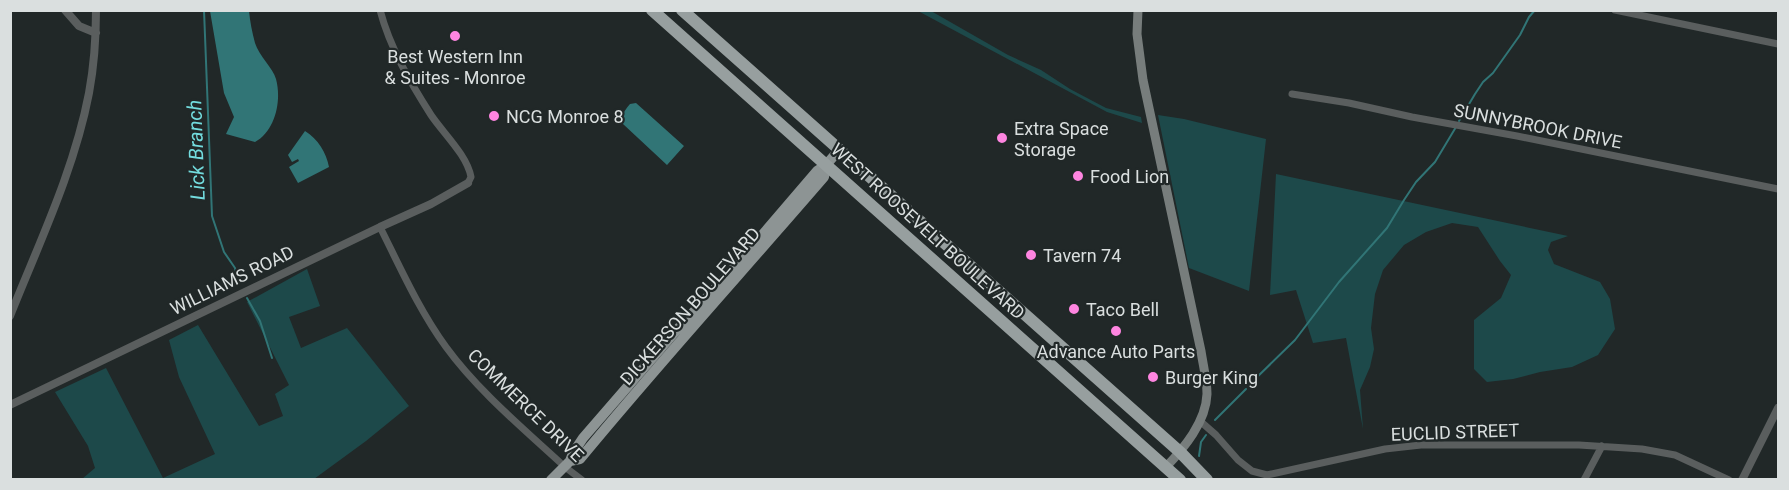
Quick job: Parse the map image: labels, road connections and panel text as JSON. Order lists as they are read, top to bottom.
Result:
{
  "streets": {
    "highway": ["WEST ROOSEVELT BOULEVARD"],
    "main road": ["DICKERSON BOULEVARD"],
    "street": [
      "SUNNYBROOK DRIVE",
      "WILLIAMS ROAD",
      "COMMERCE DRIVE",
      "EUCLID STREET"
    ]
  },
  "crossings": [
    ["WEST ROOSEVELT BOULEVARD", "DICKERSON BOULEVARD"],
    ["WILLIAMS ROAD", "COMMERCE DRIVE"],
    ["DICKERSON BOULEVARD", "COMMERCE DRIVE"]
  ],
  "water": ["Lick Branch"],
  "places": [
    "Best Western Inn & Suites - Monroe",
    "NCG Monroe 8",
    "Extra Space Storage",
    "Food Lion",
    "Tavern 74",
    "Taco Bell",
    "Advance Auto Parts",
    "Burger King"
  ]
}
